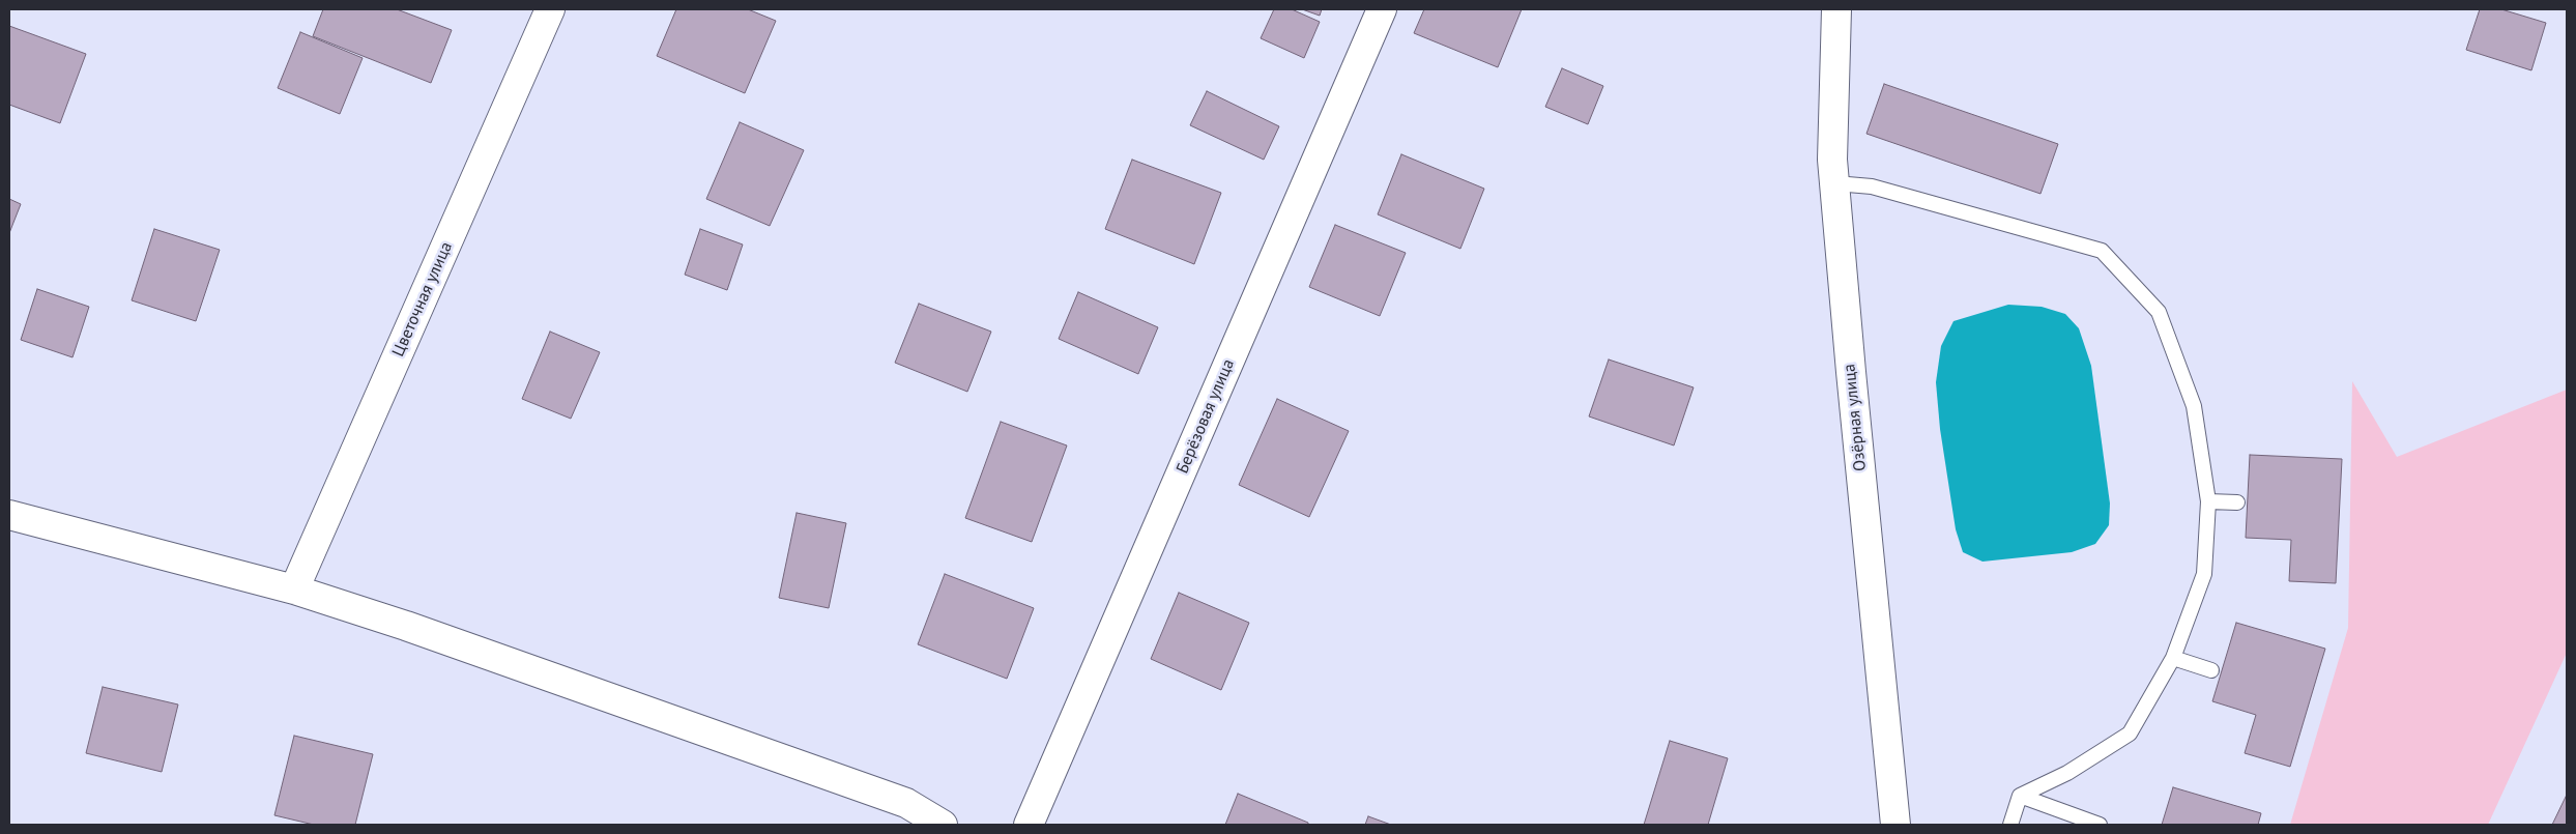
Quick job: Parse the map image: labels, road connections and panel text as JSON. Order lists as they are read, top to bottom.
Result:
{
  "streets": {
    "street": ["Цветочная улица", "Берёзовая улица", "Озёрная улица"]
  }
}
